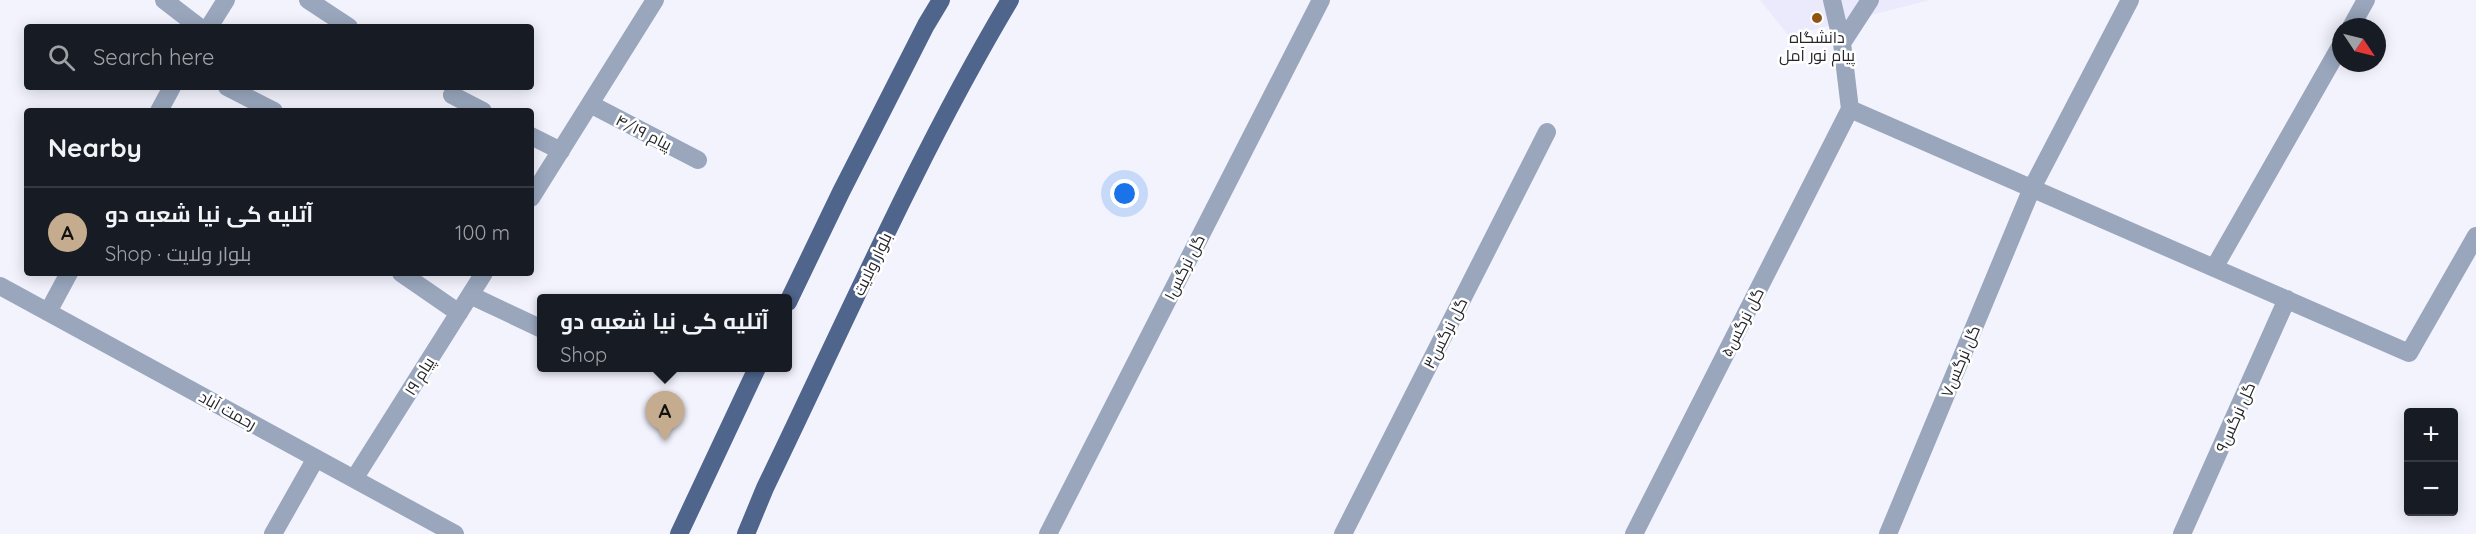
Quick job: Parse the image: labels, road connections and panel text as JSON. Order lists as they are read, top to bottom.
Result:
{
  "streets": {
    "main road": ["بلوار ولایت"],
    "street": [
      "پیام ۴/۱۹",
      "گل نرگس۱",
      "گل نرگس۵",
      "گل نرگس۳",
      "گل نرگس۷",
      "پیام ۱۹",
      "رحمت آباد",
      "گل نرگس۹"
    ]
  },
  "crossings": [
    ["پیام ۱۹", "رحمت آباد"]
  ],
  "places": ["دانشگاه پیام نور آمل"],
  "north": "bottom right",
  "page": {
    "search": "Search here",
    "heading": "Nearby",
    "list": [
      {
        "mark": "A",
        "name": "آتلیه کی نیا شعبه دو",
        "note": "Shop · بلوار ولایت",
        "value": "100 m"
      }
    ],
    "popup": ["آتلیه کی نیا شعبه دو", "Shop"],
    "pins": "A",
    "map_buttons": ["+", "−"]
  }
}
